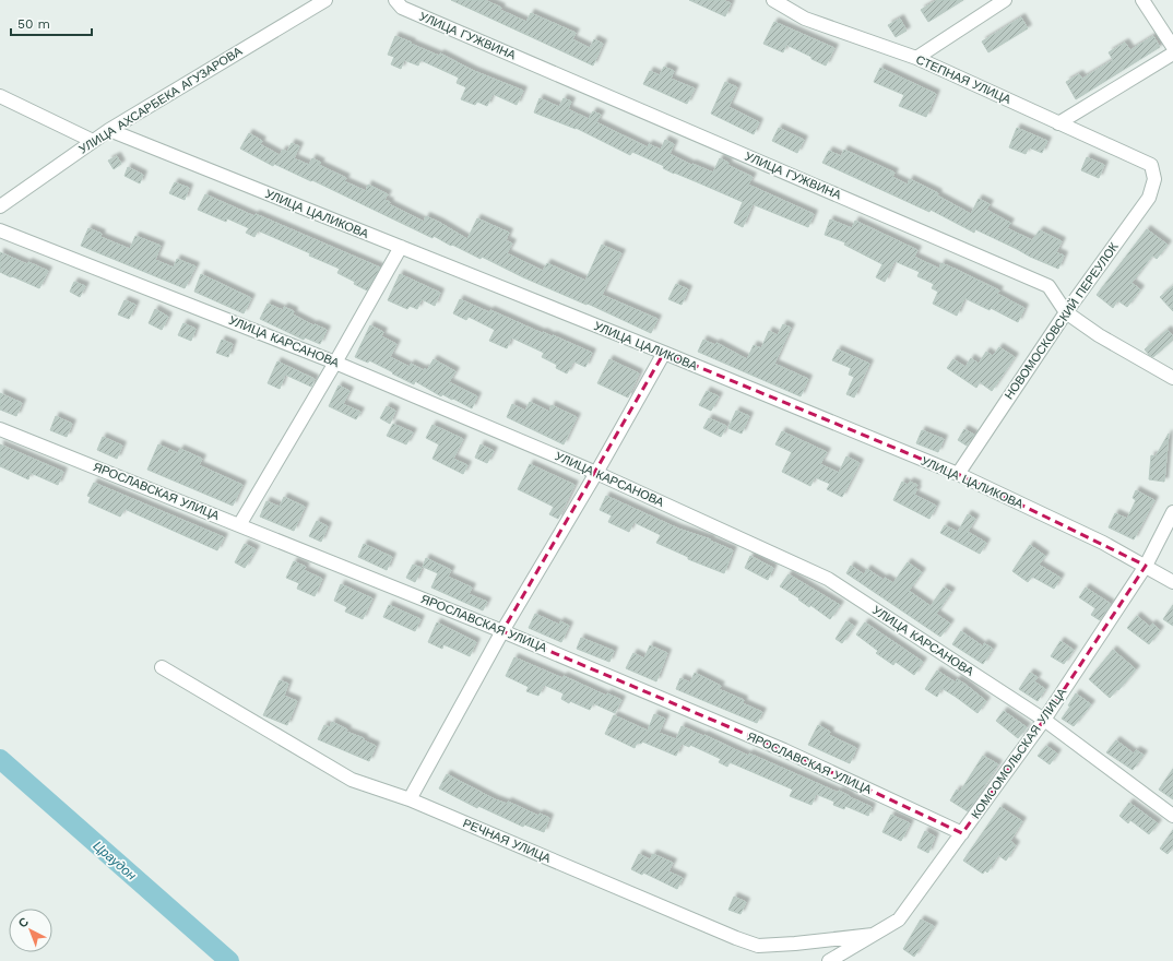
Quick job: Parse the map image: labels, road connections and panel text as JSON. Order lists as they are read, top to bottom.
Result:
{
  "streets": {
    "street": [
      "УЛИЦА ГУЖВИНА",
      "СТЕПНАЯ УЛИЦА",
      "УЛИЦА АХСАРБЕКА АГУЗАРОВА",
      "УЛИЦА ЦАЛИКОВА",
      "НОВОМОСКОВСКИЙ ПЕРЕУЛОК",
      "УЛИЦА КАРСАНОВА",
      "ЯРОСЛАВСКАЯ УЛИЦА",
      "КОМСОМОЛЬСКАЯ УЛИЦА",
      "РЕЧНАЯ УЛИЦА"
    ]
  },
  "crossings": [
    ["УЛИЦА ГУЖВИНА", "НОВОМОСКОВСКИЙ ПЕРЕУЛОК"],
    ["СТЕПНАЯ УЛИЦА", "НОВОМОСКОВСКИЙ ПЕРЕУЛОК"],
    ["УЛИЦА АХСАРБЕКА АГУЗАРОВА", "УЛИЦА ЦАЛИКОВА"],
    ["УЛИЦА ЦАЛИКОВА", "НОВОМОСКОВСКИЙ ПЕРЕУЛОК"],
    ["УЛИЦА ЦАЛИКОВА", "КОМСОМОЛЬСКАЯ УЛИЦА"],
    ["УЛИЦА КАРСАНОВА", "КОМСОМОЛЬСКАЯ УЛИЦА"],
    ["ЯРОСЛАВСКАЯ УЛИЦА", "КОМСОМОЛЬСКАЯ УЛИЦА"],
    ["КОМСОМОЛЬСКАЯ УЛИЦА", "РЕЧНАЯ УЛИЦА"]
  ],
  "water": ["Цраудон"],
  "scale_bar": "50 m",
  "north": "top left"
}
